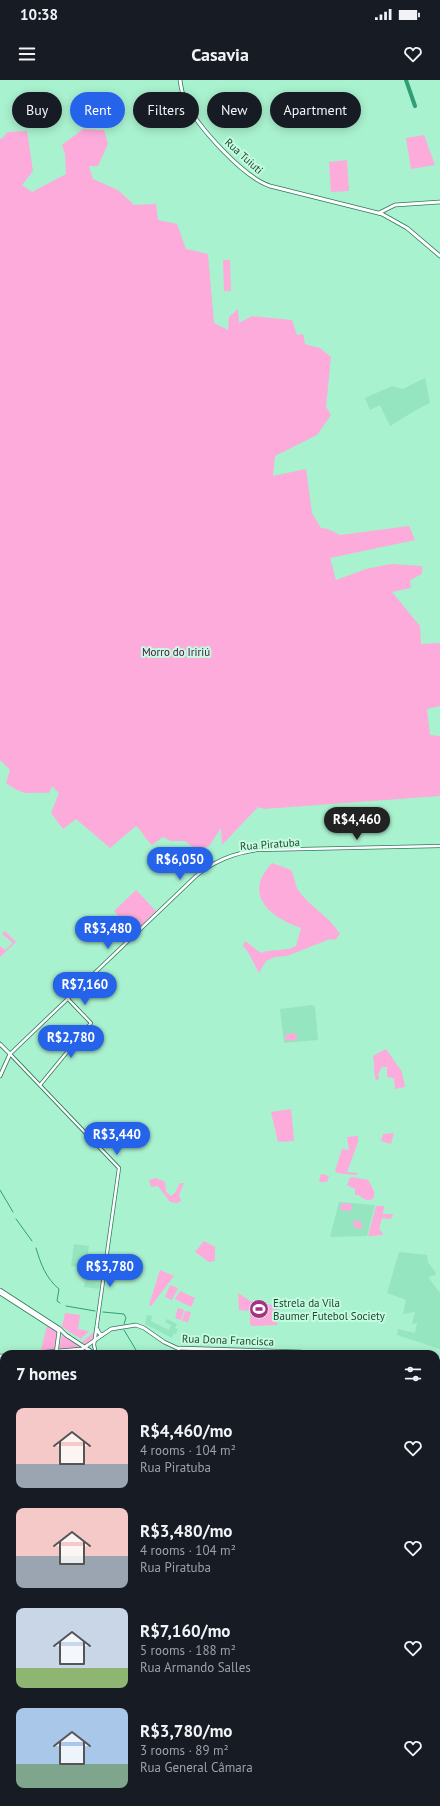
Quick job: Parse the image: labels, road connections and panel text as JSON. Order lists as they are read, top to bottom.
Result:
{
  "streets": {
    "main road": ["Rua Tuiuti", "Rua Piratuba", "Rua Dona Francisca"]
  },
  "parks": ["Morro do Iririú"],
  "places": {
    "sports": ["Estrela da Vila Baumer Futebol Society"]
  },
  "page": {
    "status": "10:38",
    "header": "Casavia",
    "chip": [
      "Buy",
      "Rent",
      "Filters",
      "New",
      "Apartment"
    ],
    "price": [
      "R$4,460",
      "R$6,050",
      "R$3,480",
      "R$7,160",
      "R$2,780",
      "R$3,440",
      "R$3,780"
    ],
    "heading": "7 homes",
    "list": [
      {
        "name": "R$4,460/mo",
        "note": "4 rooms · 104 m² · Rua Piratuba"
      },
      {
        "name": "R$3,480/mo",
        "note": "4 rooms · 104 m² · Rua Piratuba"
      },
      {
        "name": "R$7,160/mo",
        "note": "5 rooms · 188 m² · Rua Armando Salles"
      },
      {
        "name": "R$3,780/mo",
        "note": "3 rooms · 89 m² · Rua General Câmara"
      }
    ]
  }
}
